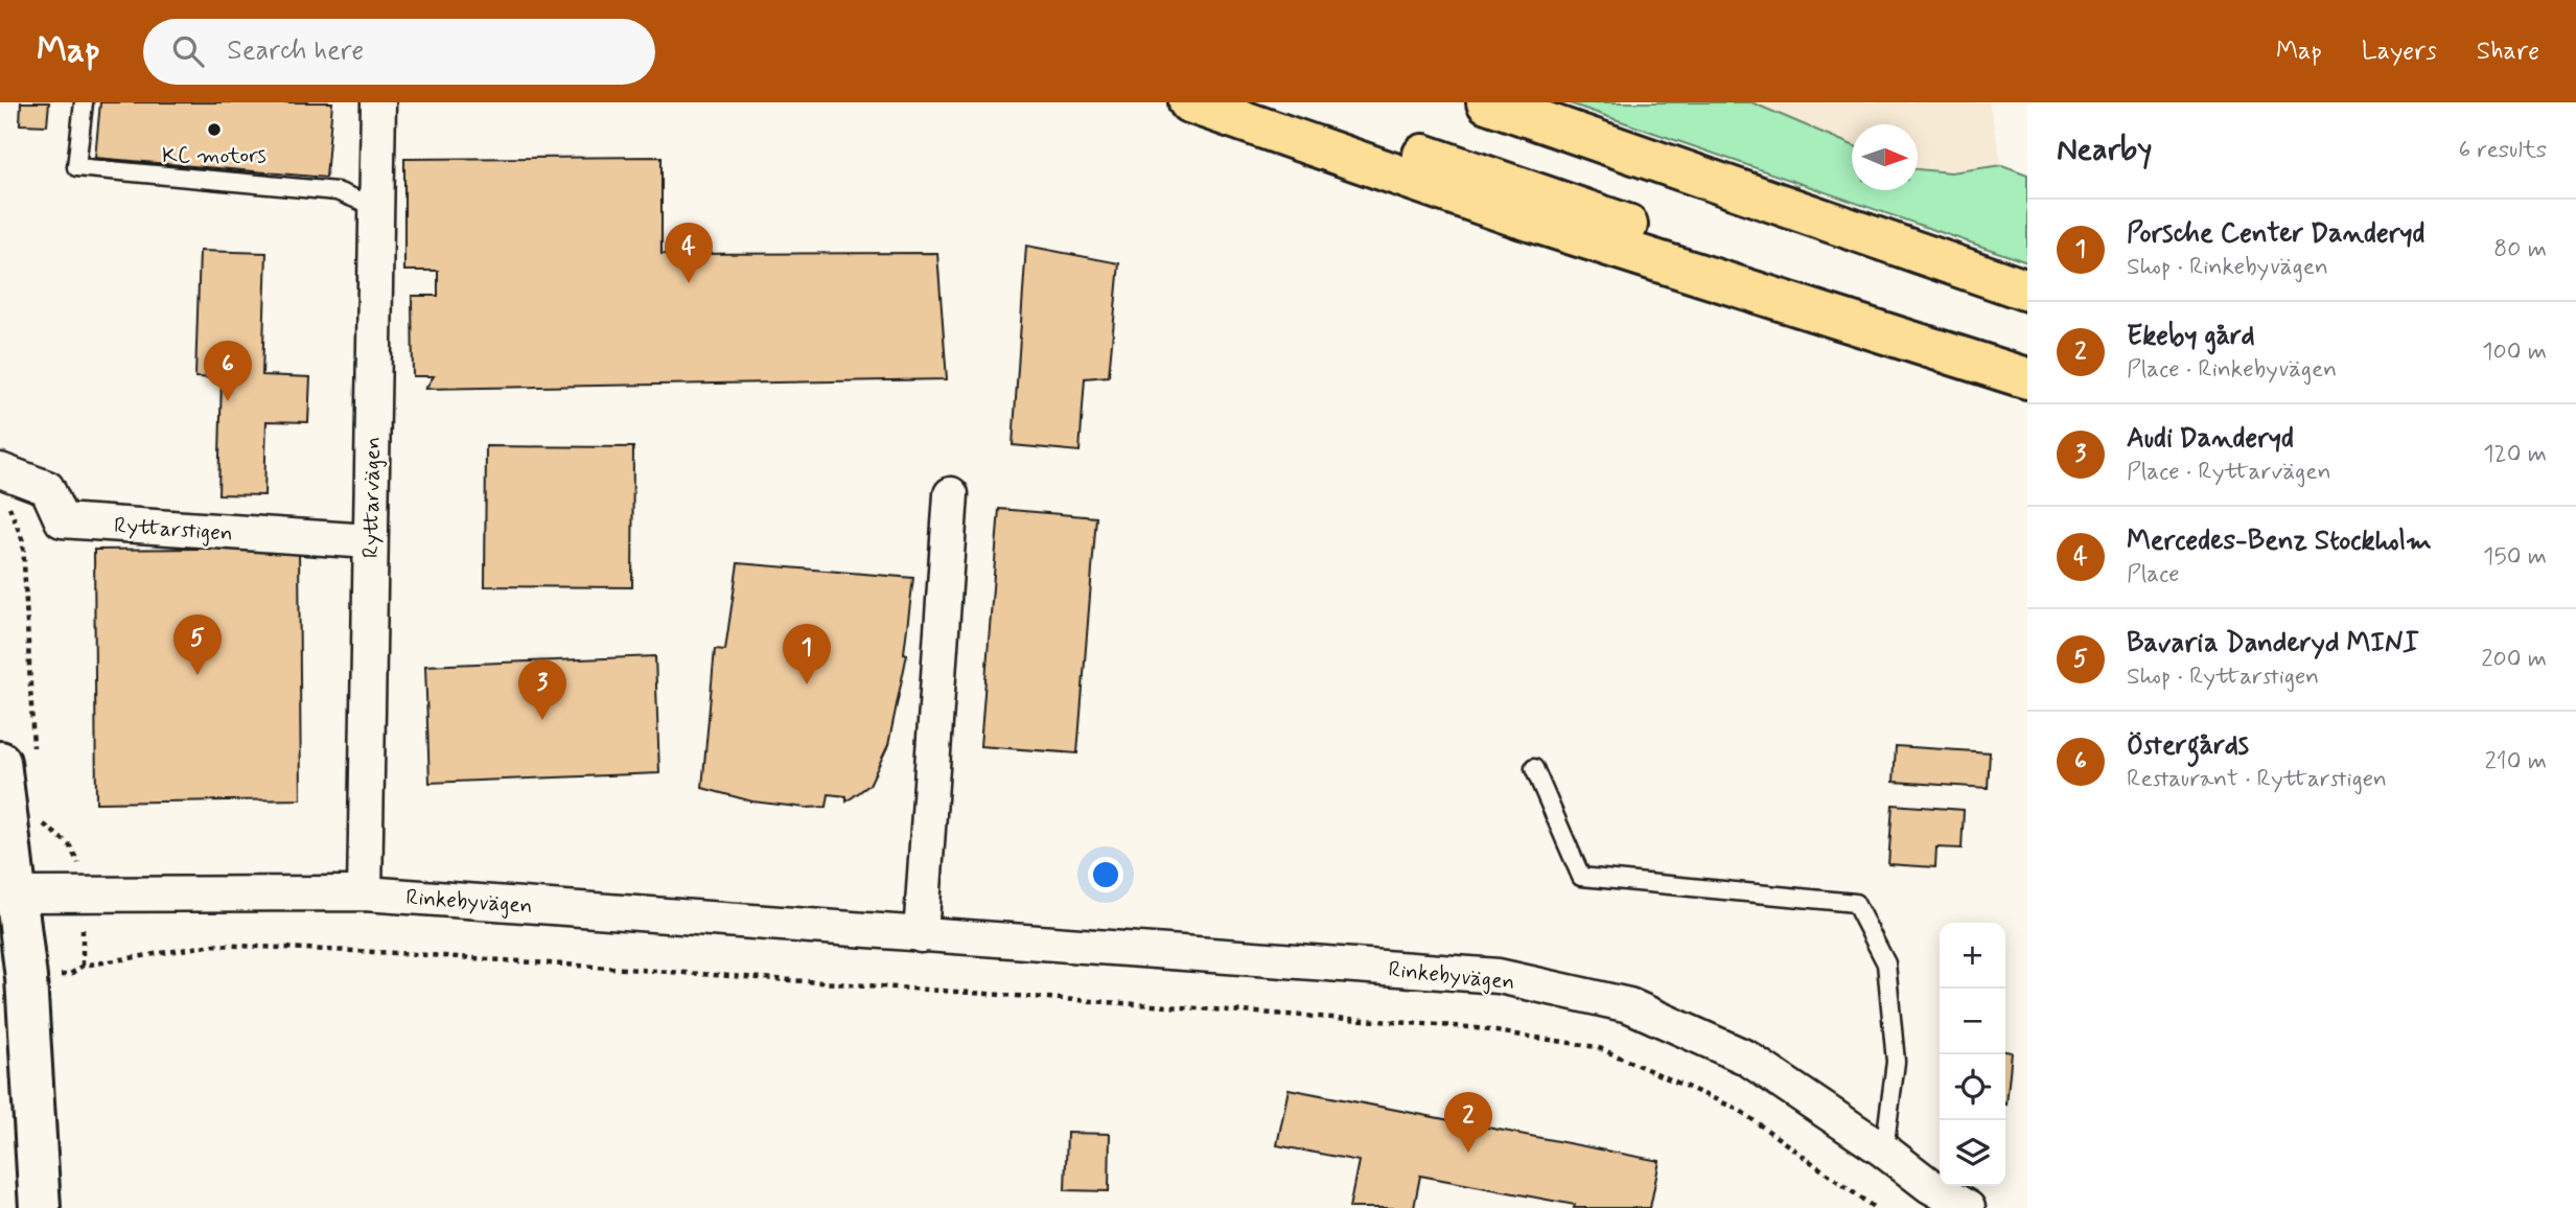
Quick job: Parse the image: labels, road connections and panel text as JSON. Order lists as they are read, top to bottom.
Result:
{
  "streets": {
    "street": ["Ryttarvägen", "Ryttarstigen", "Rinkebyvägen"]
  },
  "crossings": [
    ["Ryttarvägen", "Ryttarstigen"],
    ["Ryttarvägen", "Rinkebyvägen"]
  ],
  "places": ["KC motors"],
  "north": "right",
  "page": {
    "header": "Map",
    "search": "Search here",
    "nav": ["Map", "Layers", "Share"],
    "heading": ["Nearby", "6 results"],
    "list": [
      {
        "mark": "1",
        "name": "Porsche Center Danderyd",
        "note": "Shop · Rinkebyvägen",
        "value": "80 m"
      },
      {
        "mark": "2",
        "name": "Ekeby gård",
        "note": "Place · Rinkebyvägen",
        "value": "100 m"
      },
      {
        "mark": "3",
        "name": "Audi Danderyd",
        "note": "Place · Ryttarvägen",
        "value": "120 m"
      },
      {
        "mark": "4",
        "name": "Mercedes-Benz Stockholm",
        "note": "Place",
        "value": "150 m"
      },
      {
        "mark": "5",
        "name": "Bavaria Danderyd MINI",
        "note": "Shop · Ryttarstigen",
        "value": "200 m"
      },
      {
        "mark": "6",
        "name": "Östergårds",
        "note": "Restaurant · Ryttarstigen",
        "value": "210 m"
      }
    ],
    "pins": [
      "4",
      "6",
      "5",
      "1",
      "3",
      "2"
    ],
    "map_buttons": ["+", "−"]
  }
}
